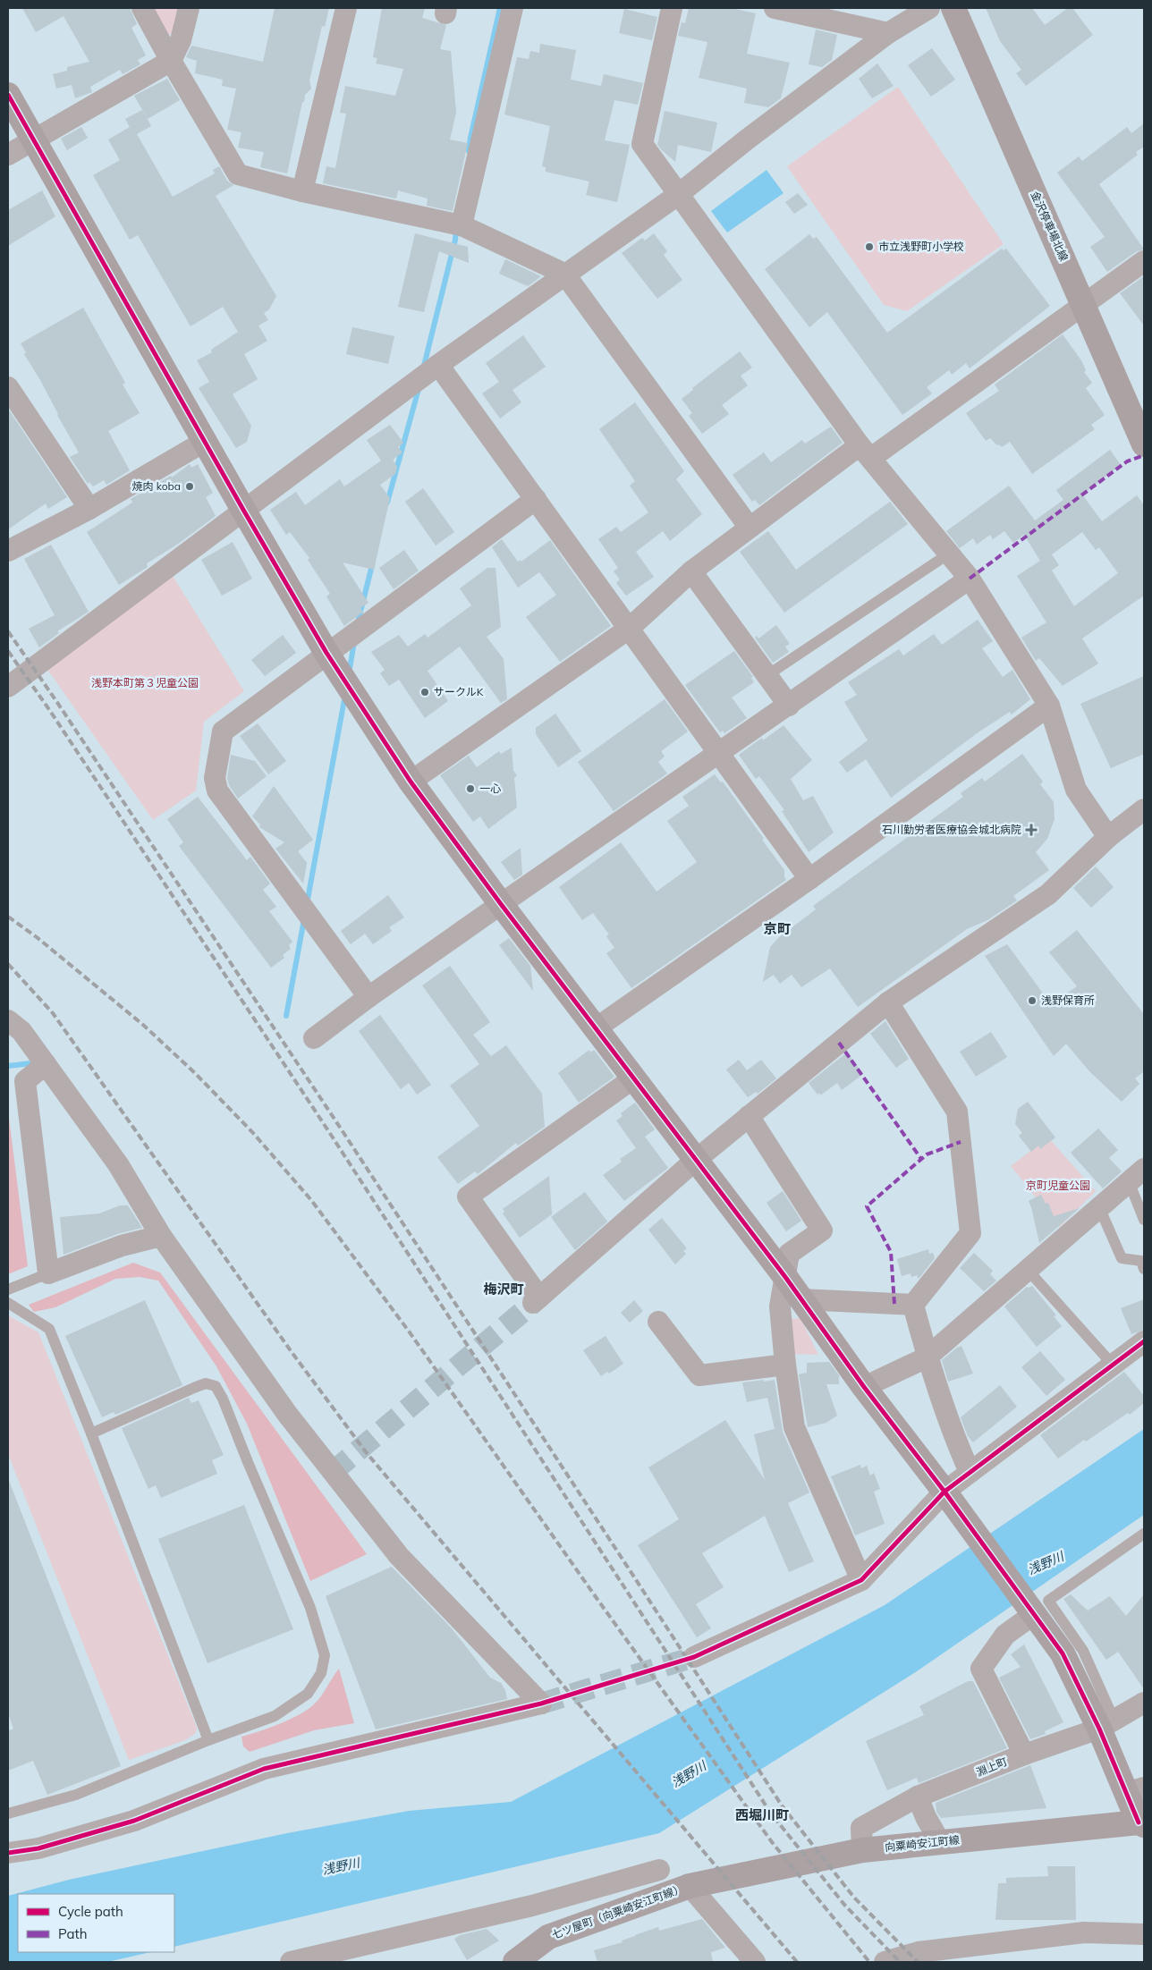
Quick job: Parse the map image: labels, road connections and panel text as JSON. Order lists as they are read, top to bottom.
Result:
{
  "streets": {
    "street": [
      "金沢停車場北線",
      "淵上町",
      "向粟崎安江町線",
      "七ツ屋町（向粟崎安江町線）"
    ]
  },
  "crossings": [
    ["淵上町", "向粟崎安江町線"],
    ["向粟崎安江町線", "七ツ屋町（向粟崎安江町線）"]
  ],
  "districts": ["京町", "梅沢町", "西堀川町"],
  "water": ["浅野川"],
  "parks": ["浅野本町第３児童公園", "京町児童公園"],
  "places": {
    "other": [
      "市立浅野町小学校",
      "焼肉 koba",
      "サークルK",
      "一心",
      "浅野保育所"
    ],
    "health": ["石川勤労者医療協会城北病院"]
  },
  "legend": ["Cycle path", "Path"]
}
